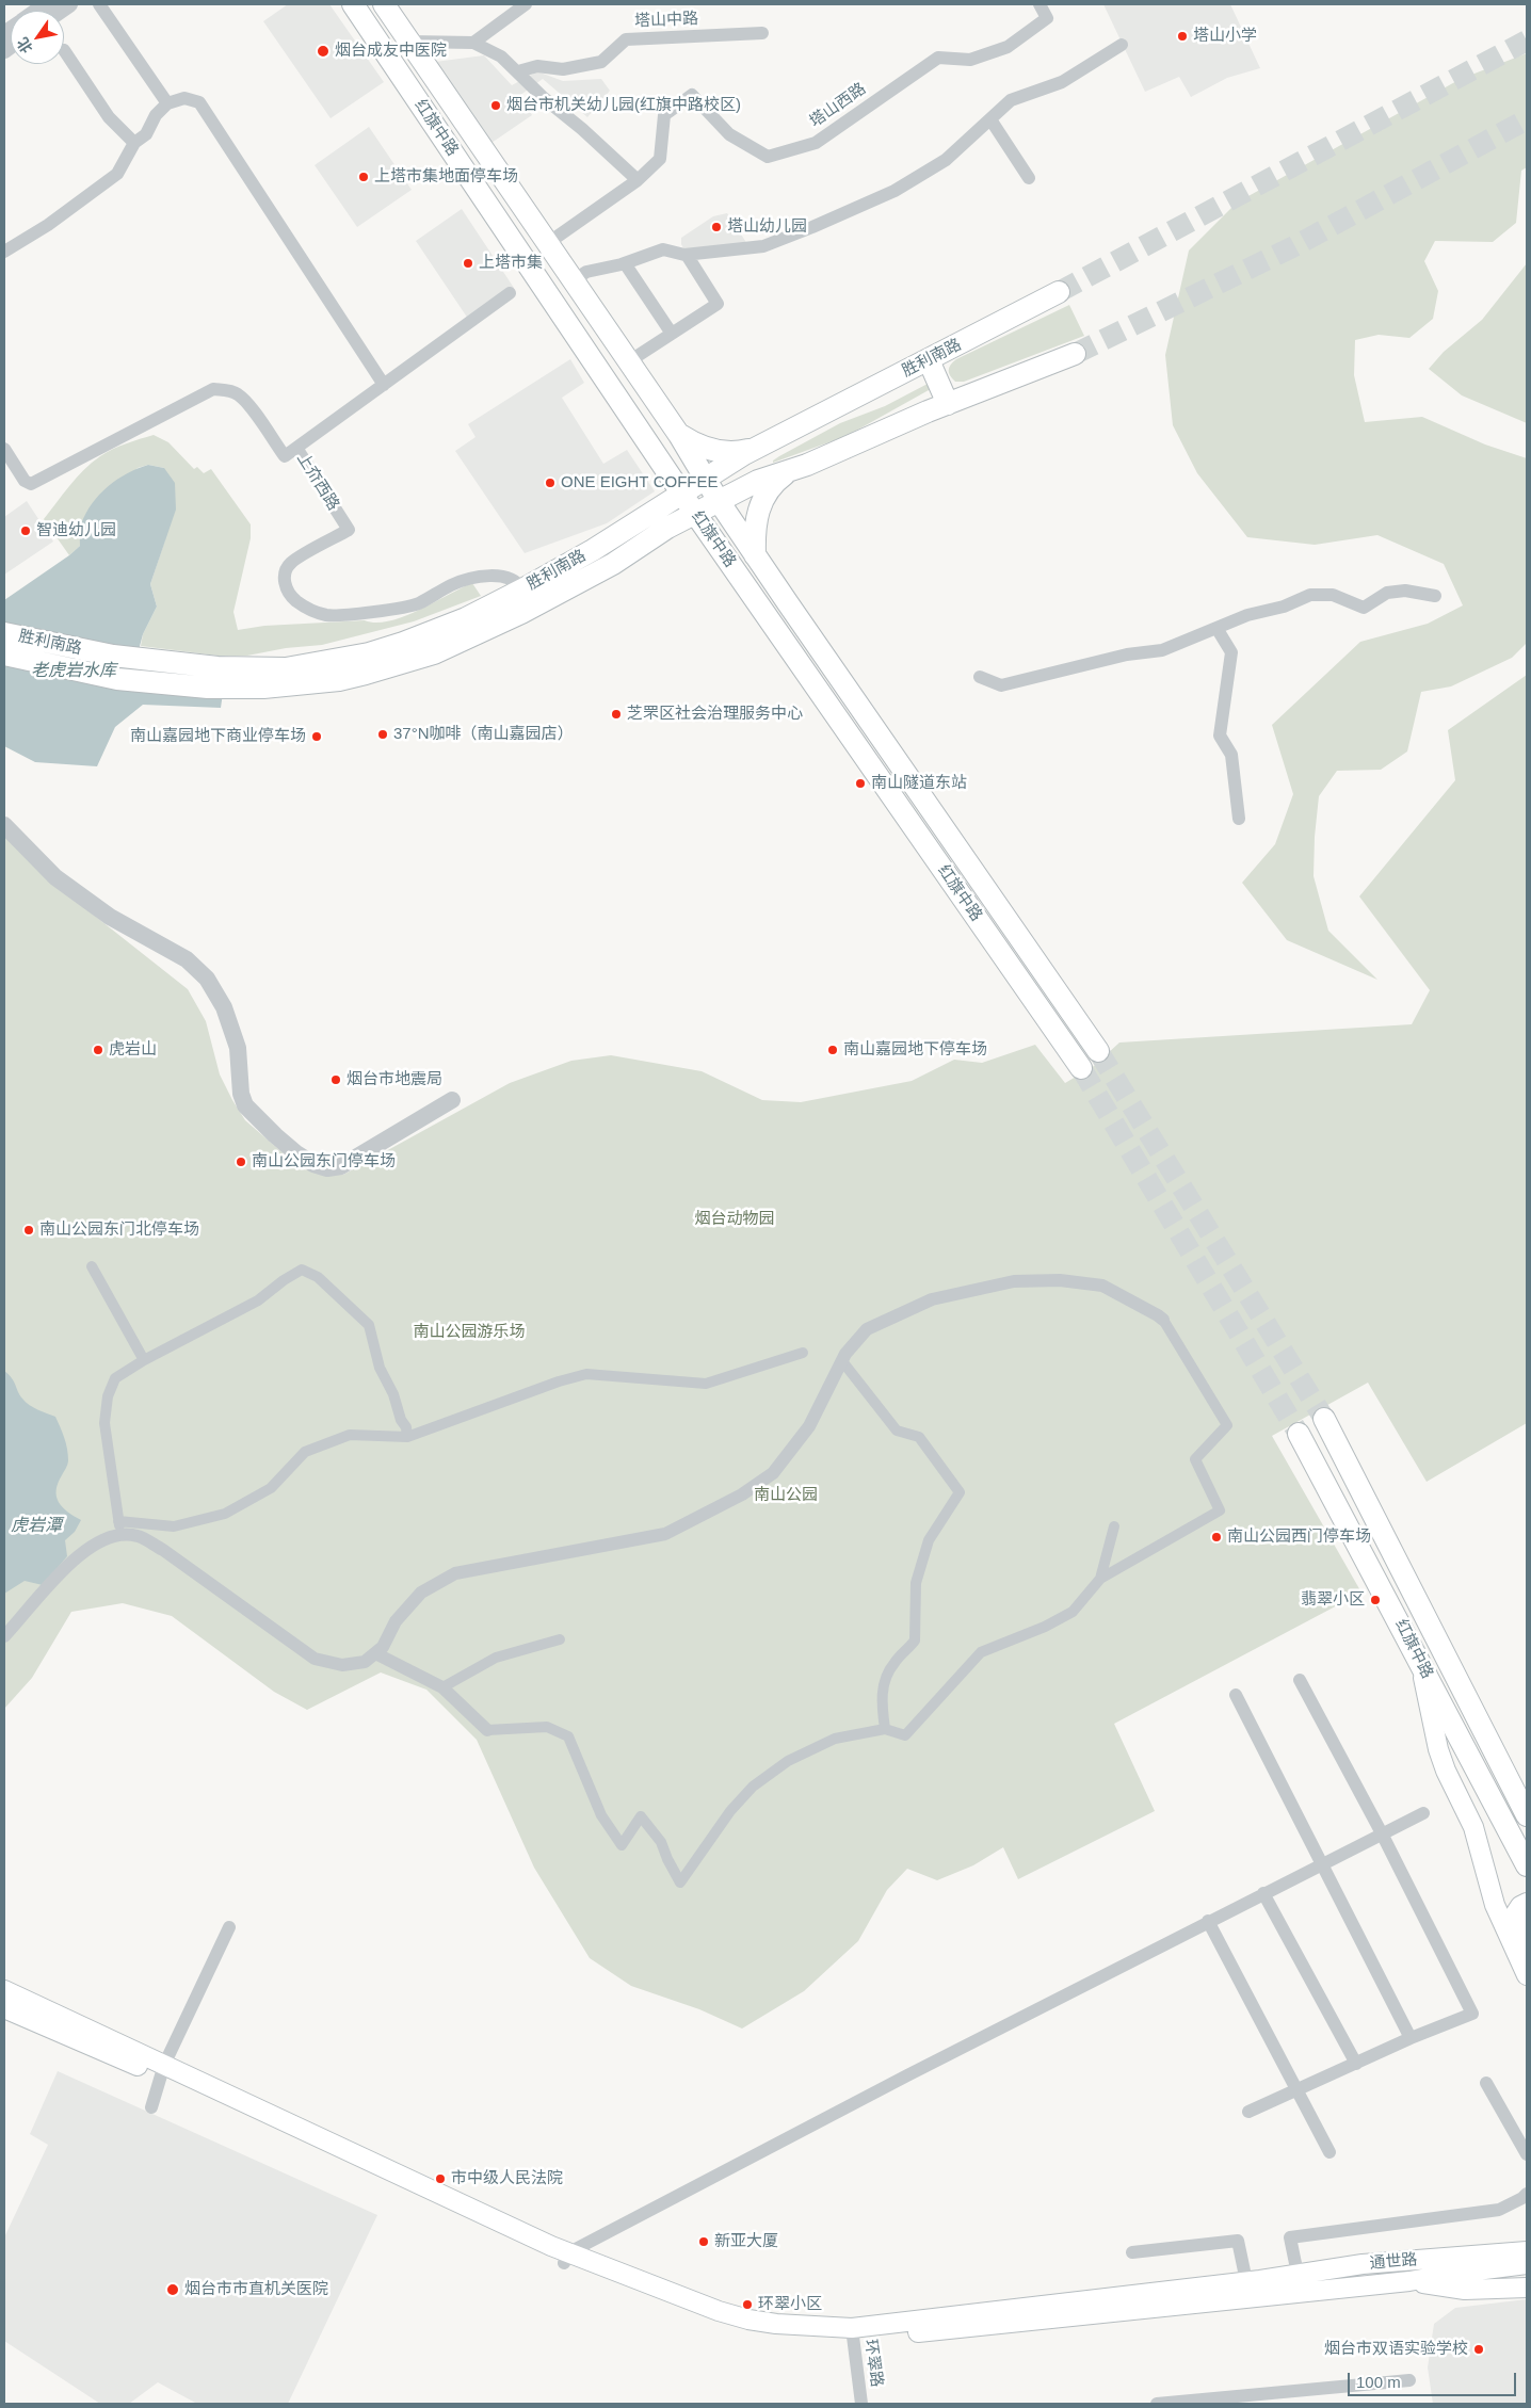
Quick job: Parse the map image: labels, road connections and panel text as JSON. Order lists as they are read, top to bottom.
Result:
{
  "streets": {
    "main road": ["红旗中路", "胜利南路", "通世路"],
    "street": [
      "塔山中路",
      "塔山西路",
      "上夼西路",
      "环翠路"
    ]
  },
  "crossings": [
    ["塔山西路", "红旗中路"],
    ["红旗中路", "胜利南路"],
    ["胜利南路", "上夼西路"],
    ["通世路", "环翠路"]
  ],
  "water": ["老虎岩水库", "虎岩潭"],
  "parks": ["烟台动物园", "南山公园游乐场", "南山公园"],
  "places": [
    "塔山小学",
    "烟台成友中医院",
    "烟台市机关幼儿园(红旗中路校区)",
    "上塔市集地面停车场",
    "塔山幼儿园",
    "上塔市集",
    "ONE EIGHT COFFEE",
    "智迪幼儿园",
    "芝罘区社会治理服务中心",
    "37°N咖啡（南山嘉园店）",
    "南山嘉园地下商业停车场",
    "南山隧道东站",
    "虎岩山",
    "南山嘉园地下停车场",
    "烟台市地震局",
    "南山公园东门停车场",
    "南山公园东门北停车场",
    "南山公园西门停车场",
    "翡翠小区",
    "市中级人民法院",
    "新亚大厦",
    "烟台市市直机关医院",
    "环翠小区",
    "烟台市双语实验学校"
  ],
  "scale_bar": "100 m",
  "north": "bottom left"
}
